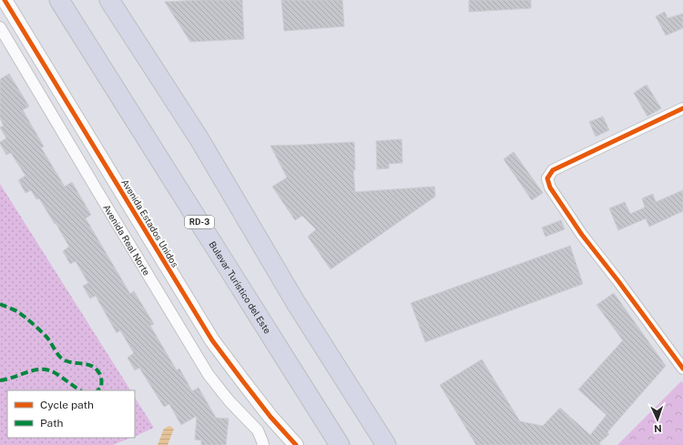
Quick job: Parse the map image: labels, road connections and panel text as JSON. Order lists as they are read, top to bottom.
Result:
{
  "streets": {
    "highway": ["RD-3", "Bulevar Turístico del Este"],
    "street": ["Avenida Estados Unidos", "Avenida Real Norte"]
  },
  "legend": ["Cycle path", "Path"],
  "north": "bottom"
}
